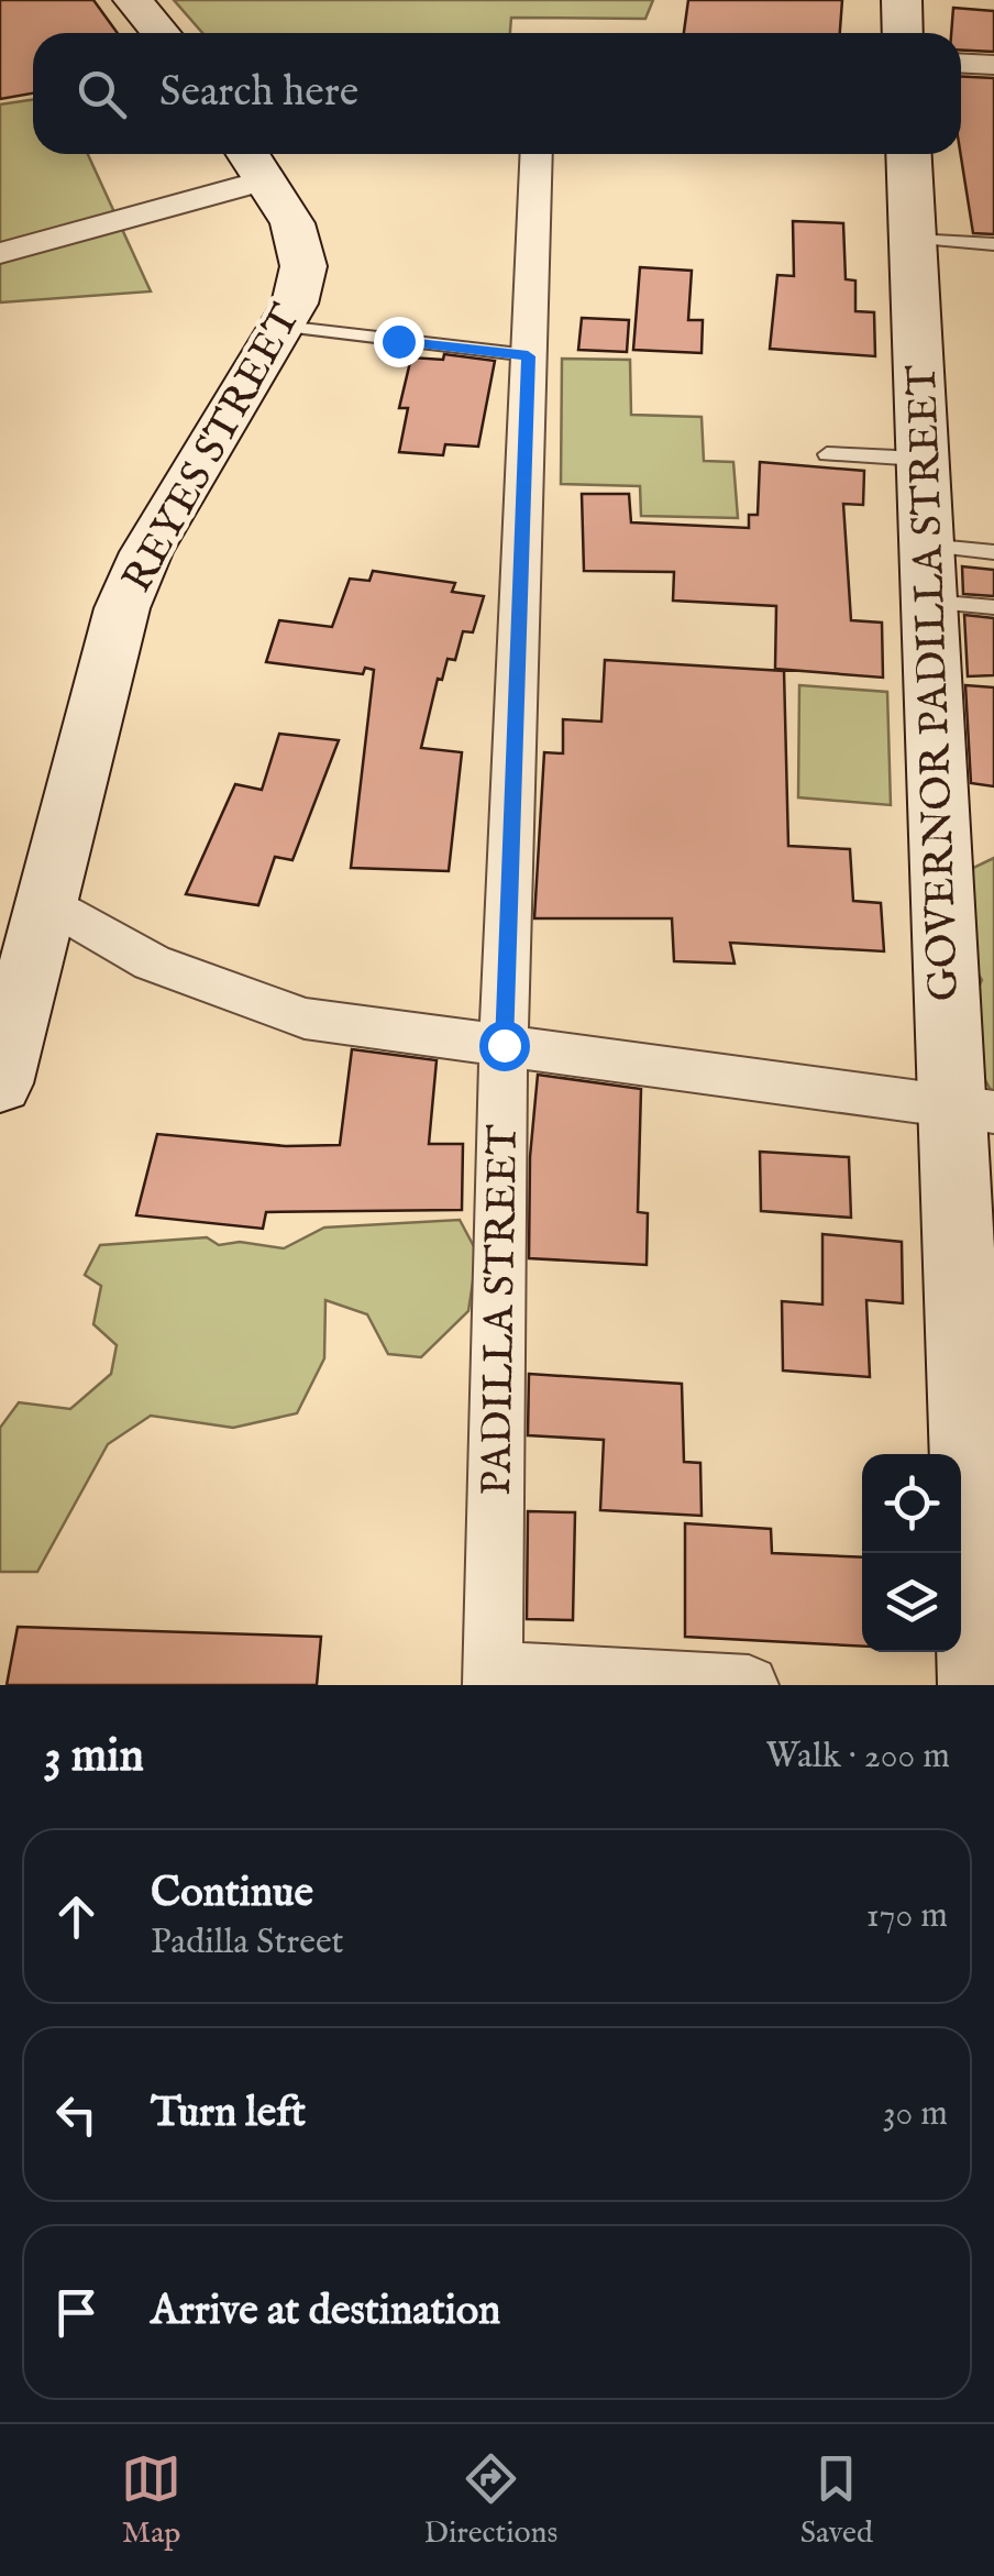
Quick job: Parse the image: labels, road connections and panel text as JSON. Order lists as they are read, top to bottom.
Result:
{
  "streets": {
    "main road": ["REYES STREET", "GOVERNOR PADILLA STREET"],
    "street": ["PADILLA STREET"]
  },
  "page": {
    "search": "Search here",
    "heading": ["3 min", "Walk · 200 m"],
    "list": [
      ["Continue", "Padilla Street", "170 m"],
      ["Turn left", "30 m"],
      "Arrive at destination"
    ],
    "nav": ["Map", "Directions", "Saved"]
  }
}
